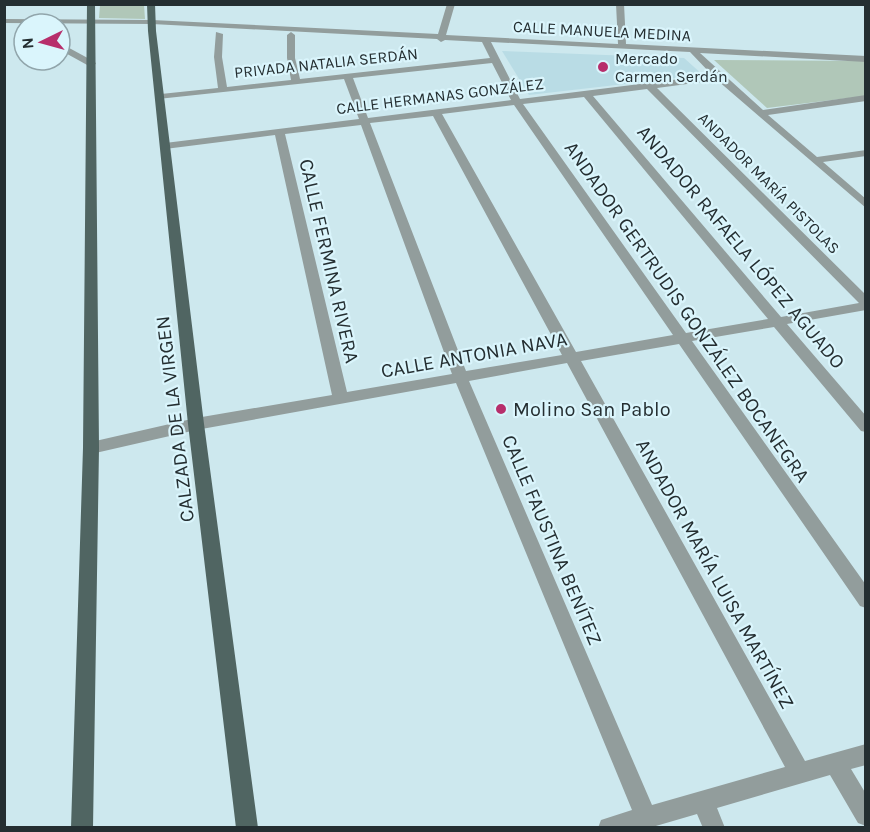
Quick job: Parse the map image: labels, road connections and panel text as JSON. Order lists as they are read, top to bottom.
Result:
{
  "streets": {
    "main road": ["CALZADA DE LA VIRGEN"],
    "street": [
      "CALLE MANUELA MEDINA",
      "PRIVADA NATALIA SERDÁN",
      "CALLE HERMANAS GONZÁLEZ",
      "ANDADOR MARÍA PISTOLAS",
      "ANDADOR RAFAELA LÓPEZ AGUADO",
      "CALLE FERMINA RIVERA",
      "ANDADOR GERTRUDIS GONZÁLEZ BOCANEGRA",
      "CALLE ANTONIA NAVA",
      "CALLE FAUSTINA BENÍTEZ",
      "ANDADOR MARÍA LUISA MARTÍNEZ"
    ]
  },
  "crossings": [
    ["CALLE MANUELA MEDINA", "ANDADOR GERTRUDIS GONZÁLEZ BOCANEGRA"],
    ["PRIVADA NATALIA SERDÁN", "ANDADOR GERTRUDIS GONZÁLEZ BOCANEGRA"],
    ["PRIVADA NATALIA SERDÁN", "CALZADA DE LA VIRGEN"],
    ["PRIVADA NATALIA SERDÁN", "CALLE FAUSTINA BENÍTEZ"],
    ["CALLE HERMANAS GONZÁLEZ", "ANDADOR MARÍA PISTOLAS"],
    ["CALLE HERMANAS GONZÁLEZ", "ANDADOR RAFAELA LÓPEZ AGUADO"],
    ["CALLE HERMANAS GONZÁLEZ", "CALLE FERMINA RIVERA"],
    ["CALLE HERMANAS GONZÁLEZ", "ANDADOR GERTRUDIS GONZÁLEZ BOCANEGRA"],
    ["CALLE HERMANAS GONZÁLEZ", "CALZADA DE LA VIRGEN"],
    ["CALLE HERMANAS GONZÁLEZ", "CALLE FAUSTINA BENÍTEZ"],
    ["CALLE HERMANAS GONZÁLEZ", "ANDADOR MARÍA LUISA MARTÍNEZ"],
    ["ANDADOR MARÍA PISTOLAS", "CALLE ANTONIA NAVA"],
    ["ANDADOR RAFAELA LÓPEZ AGUADO", "CALLE ANTONIA NAVA"],
    ["CALLE FERMINA RIVERA", "CALLE ANTONIA NAVA"],
    ["ANDADOR GERTRUDIS GONZÁLEZ BOCANEGRA", "CALLE ANTONIA NAVA"],
    ["CALLE ANTONIA NAVA", "CALZADA DE LA VIRGEN"],
    ["CALLE ANTONIA NAVA", "CALLE FAUSTINA BENÍTEZ"],
    ["CALLE ANTONIA NAVA", "ANDADOR MARÍA LUISA MARTÍNEZ"]
  ],
  "places": ["Mercado Carmen Serdán", "Molino San Pablo"],
  "north": "left"
}
